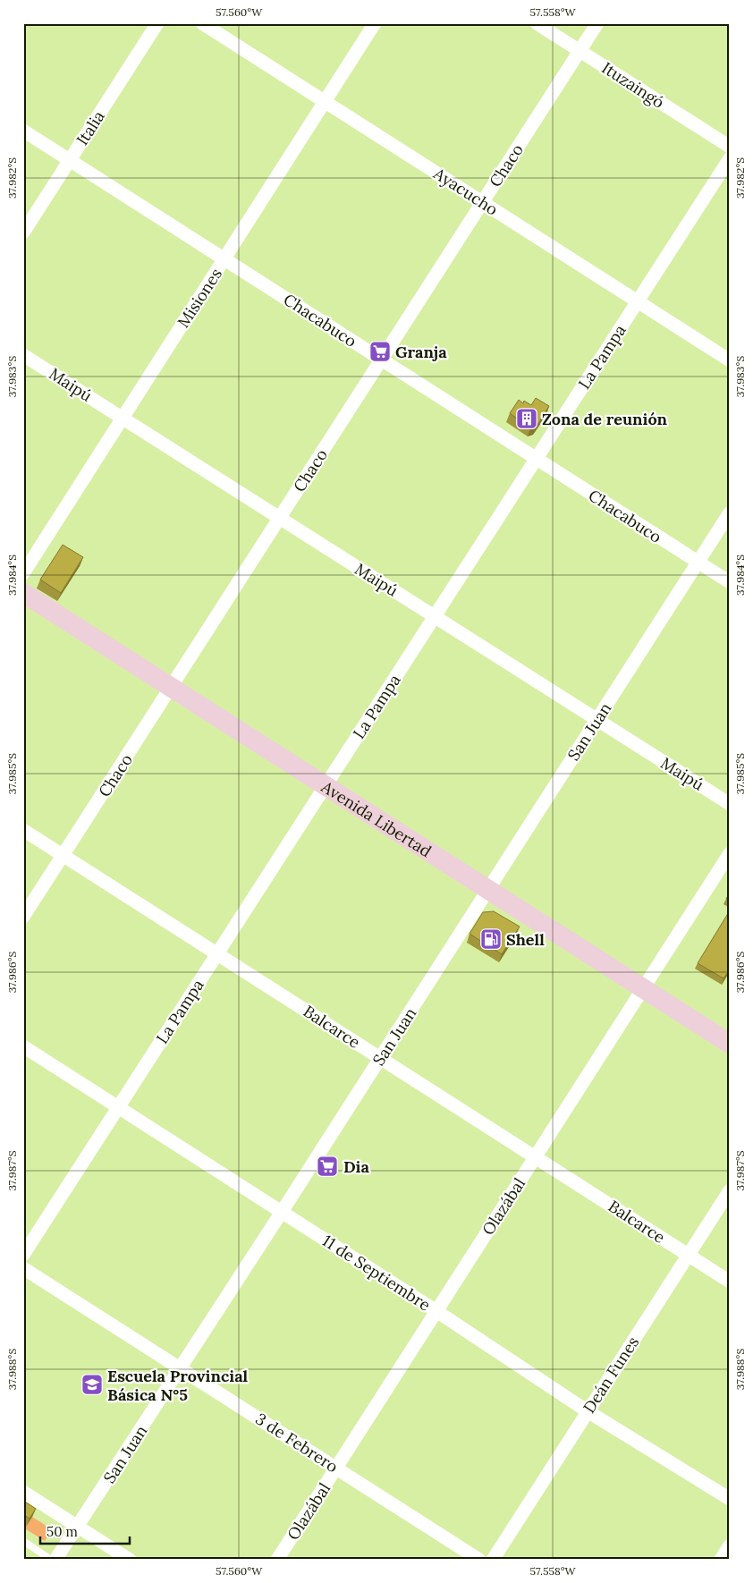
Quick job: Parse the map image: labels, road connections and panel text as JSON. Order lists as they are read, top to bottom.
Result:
{
  "streets": {
    "main road": ["Avenida Libertad"],
    "street": [
      "Ituzaingó",
      "Italia",
      "Chaco",
      "Ayacucho",
      "Misiones",
      "Chacabuco",
      "La Pampa",
      "Maipú",
      "San Juan",
      "Balcarce",
      "Olazábal",
      "11 de Septiembre",
      "Deán Funes",
      "3 de Febrero"
    ]
  },
  "crossings": [
    ["Ituzaingó", "Chaco"],
    ["Italia", "Chacabuco"],
    ["Chaco", "Ayacucho"],
    ["Chaco", "Chacabuco"],
    ["Chaco", "Maipú"],
    ["Chaco", "Avenida Libertad"],
    ["Chaco", "Balcarce"],
    ["Ayacucho", "Misiones"],
    ["Ayacucho", "La Pampa"],
    ["Misiones", "Chacabuco"],
    ["Misiones", "Maipú"],
    ["Chacabuco", "La Pampa"],
    ["Chacabuco", "San Juan"],
    ["La Pampa", "Maipú"],
    ["La Pampa", "Avenida Libertad"],
    ["La Pampa", "Balcarce"],
    ["La Pampa", "11 de Septiembre"],
    ["Maipú", "San Juan"],
    ["San Juan", "Avenida Libertad"],
    ["San Juan", "Balcarce"],
    ["San Juan", "11 de Septiembre"],
    ["San Juan", "3 de Febrero"],
    ["Avenida Libertad", "Olazábal"],
    ["Balcarce", "Olazábal"],
    ["Balcarce", "Deán Funes"],
    ["Olazábal", "11 de Septiembre"],
    ["Olazábal", "3 de Febrero"],
    ["11 de Septiembre", "Deán Funes"]
  ],
  "places": {
    "supermarket": ["Granja", "Dia"],
    "building": ["Zona de reunión"],
    "fuel station": ["Shell"],
    "school or university": ["Escuela Provincial Básica N°5"]
  },
  "scale_bar": "50 m",
  "coordinates": [
    "57.560°W",
    "57.558°W",
    "37.982°S",
    "37.983°S",
    "37.984°S",
    "37.985°S",
    "37.986°S",
    "37.987°S",
    "37.988°S"
  ]
}
